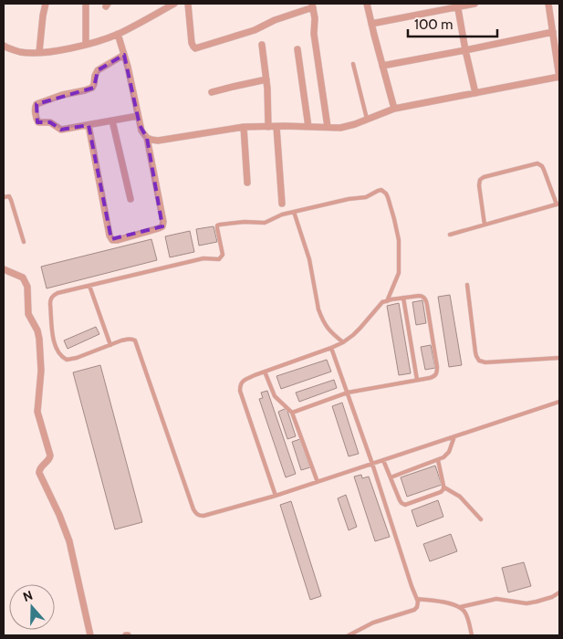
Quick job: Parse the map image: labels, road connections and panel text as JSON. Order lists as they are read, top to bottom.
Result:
{
  "scale_bar": "100 m",
  "north": "top"
}
